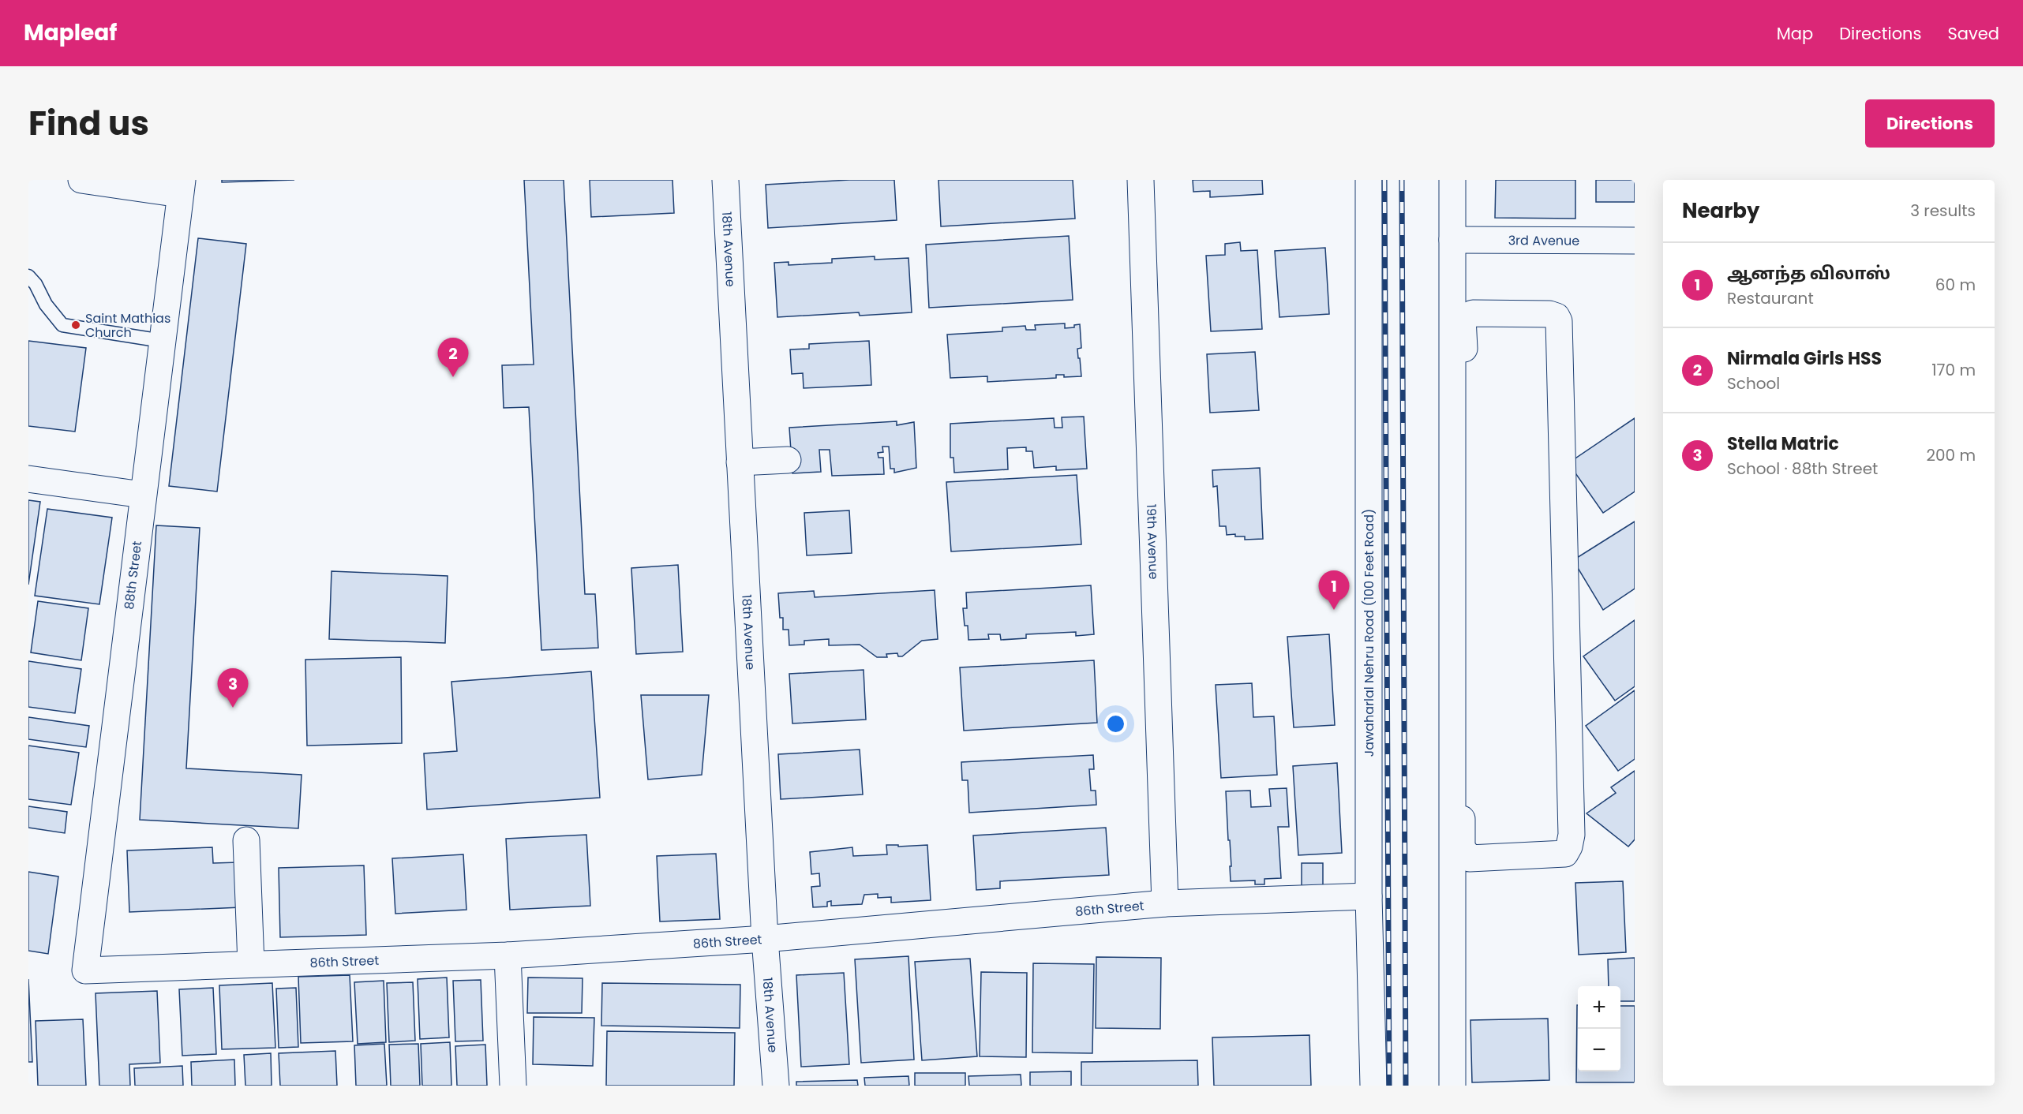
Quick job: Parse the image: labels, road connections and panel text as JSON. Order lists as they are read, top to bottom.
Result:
{
  "streets": {
    "street": [
      "3rd Avenue",
      "18th Avenue",
      "19th Avenue",
      "88th Street",
      "Jawaharlal Nehru Road (100 Feet Road)",
      "86th Street"
    ]
  },
  "crossings": [
    ["18th Avenue", "86th Street"],
    ["19th Avenue", "86th Street"],
    ["88th Street", "86th Street"],
    ["Jawaharlal Nehru Road (100 Feet Road)", "86th Street"]
  ],
  "places": ["Saint Mathias Church"],
  "page": {
    "header": "Mapleaf",
    "nav": ["Map", "Directions", "Saved"],
    "title": "Find us",
    "buttons": "Directions",
    "heading": ["Nearby", "3 results"],
    "list": [
      {
        "mark": "1",
        "name": "ஆனந்த விலாஸ்",
        "note": "Restaurant",
        "value": "60 m"
      },
      {
        "mark": "2",
        "name": "Nirmala Girls HSS",
        "note": "School",
        "value": "170 m"
      },
      {
        "mark": "3",
        "name": "Stella Matric",
        "note": "School · 88th Street",
        "value": "200 m"
      }
    ],
    "pins": ["2", "1", "3"],
    "map_buttons": ["+", "−"]
  }
}
